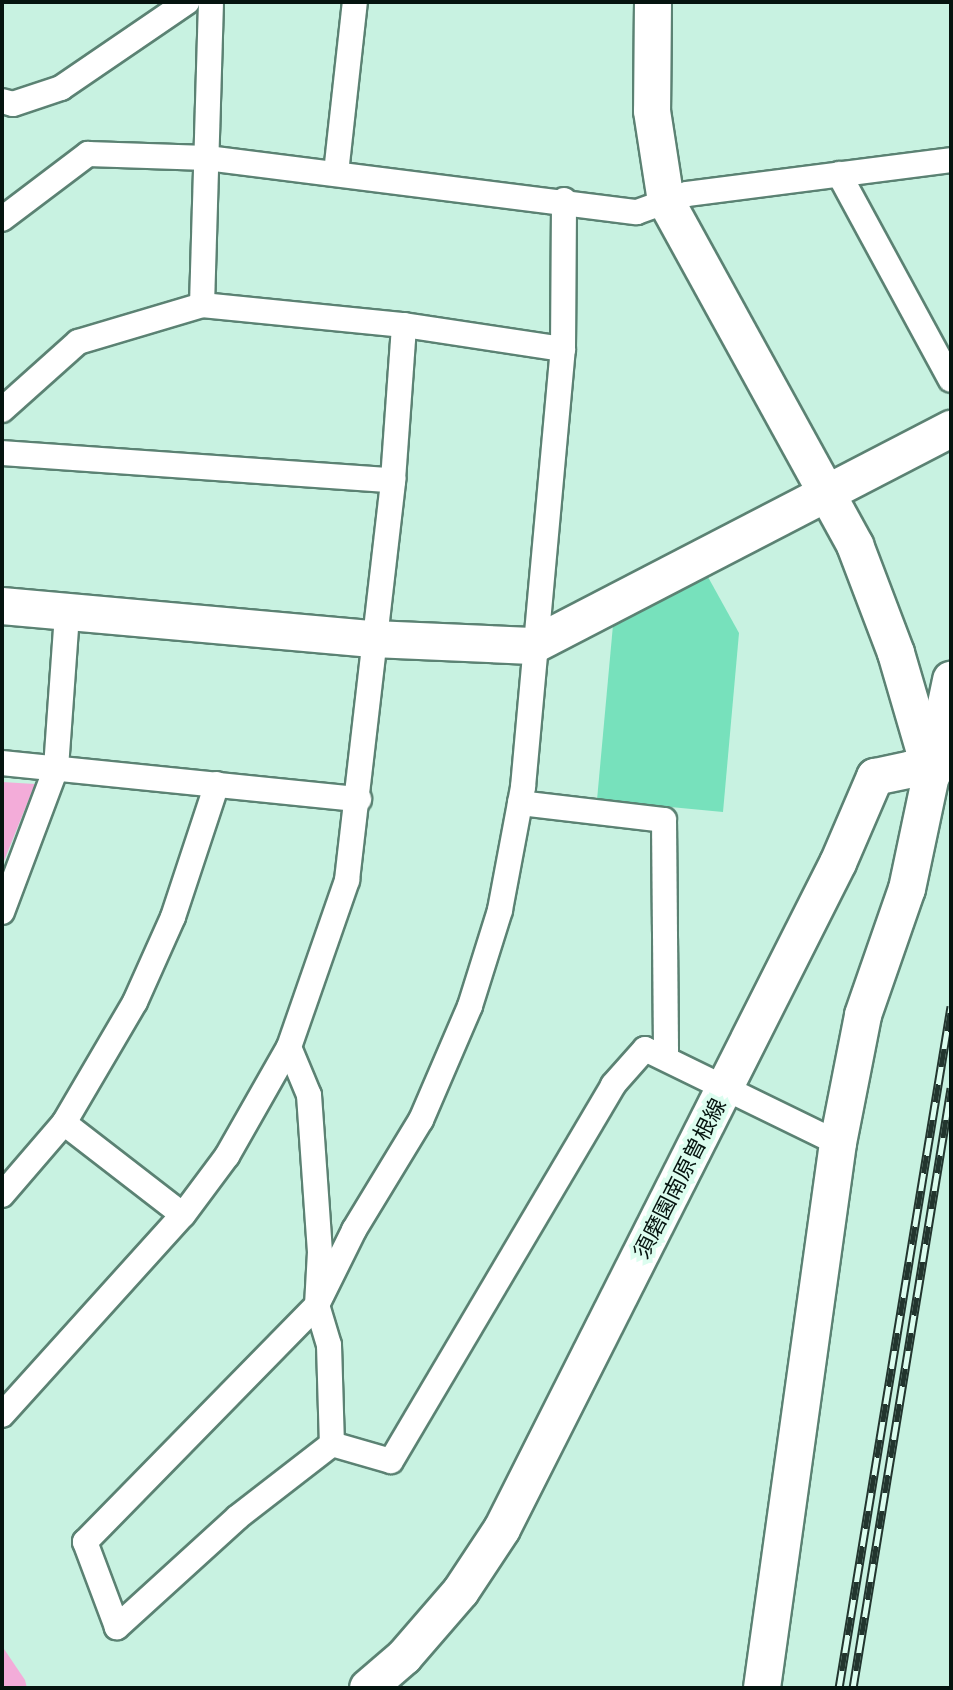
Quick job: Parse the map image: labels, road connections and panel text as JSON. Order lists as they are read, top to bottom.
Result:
{
  "streets": {
    "street": ["須磨園南原曽根線"]
  }
}
